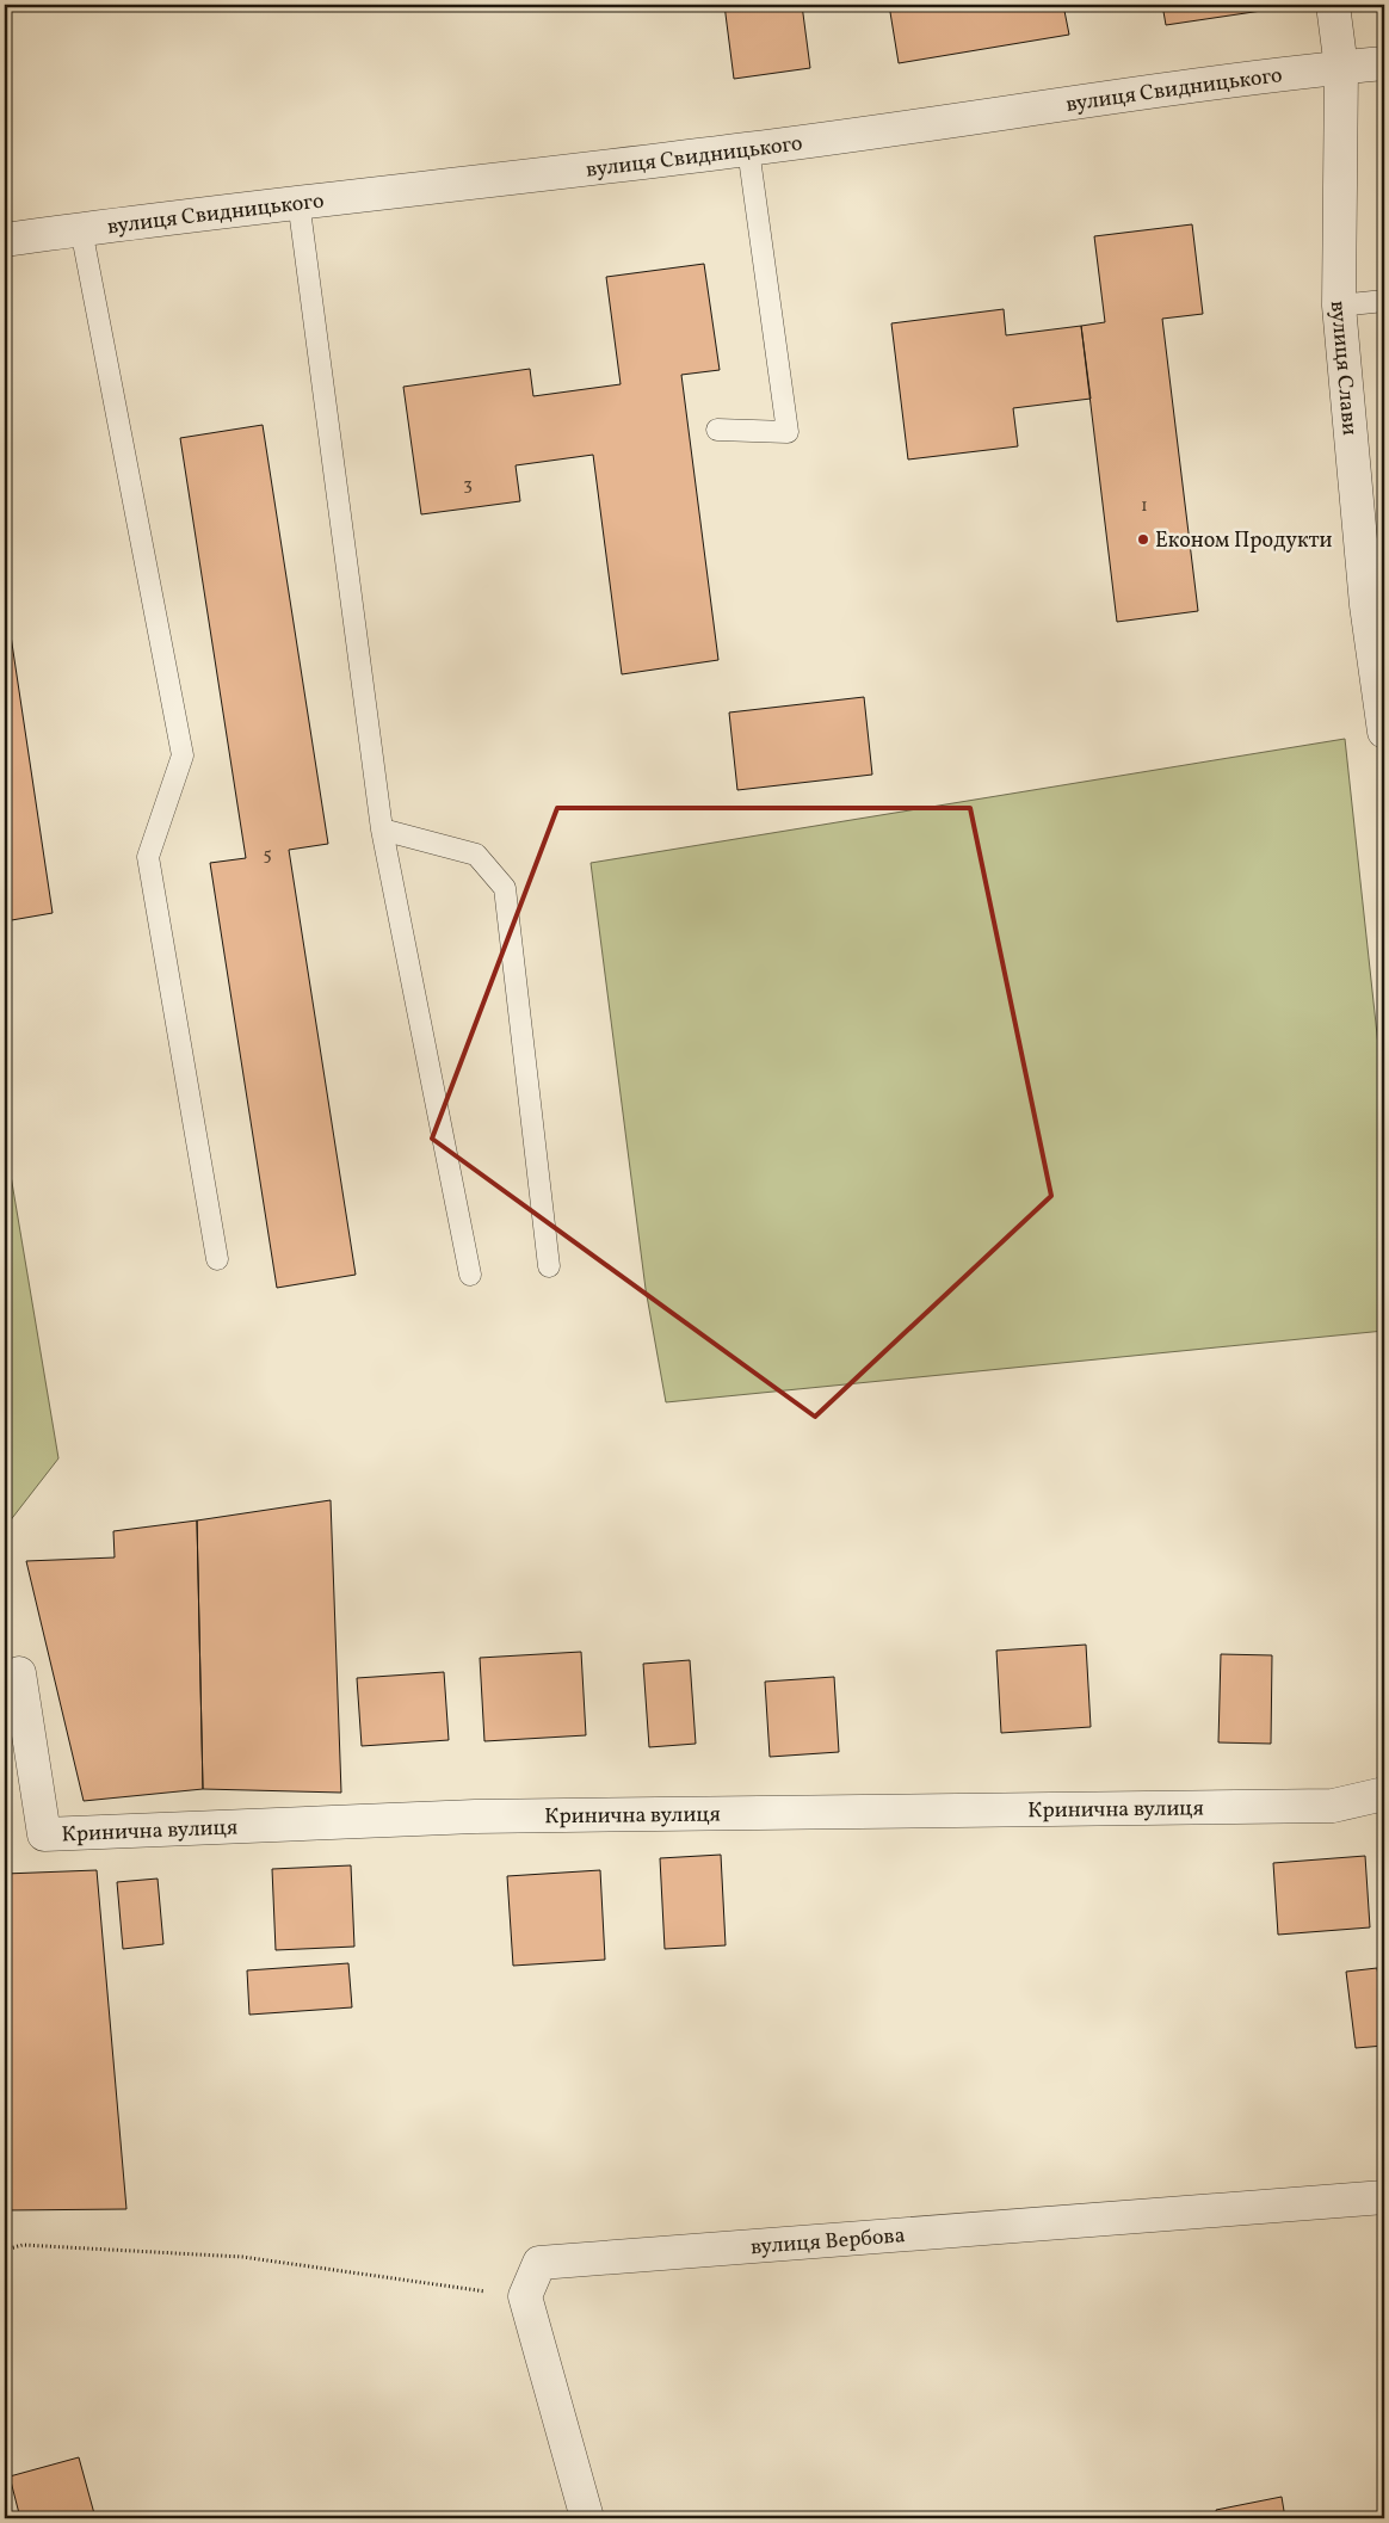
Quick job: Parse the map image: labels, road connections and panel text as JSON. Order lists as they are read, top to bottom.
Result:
{
  "streets": {
    "street": [
      "вулиця Свидницького",
      "вулиця Слави",
      "Кринична вулиця",
      "вулиця Вербова"
    ]
  },
  "crossings": [
    ["вулиця Свидницького", "вулиця Слави"]
  ],
  "places": ["Економ Продукти"],
  "house_numbers": ["3", "1", "5"]
}
